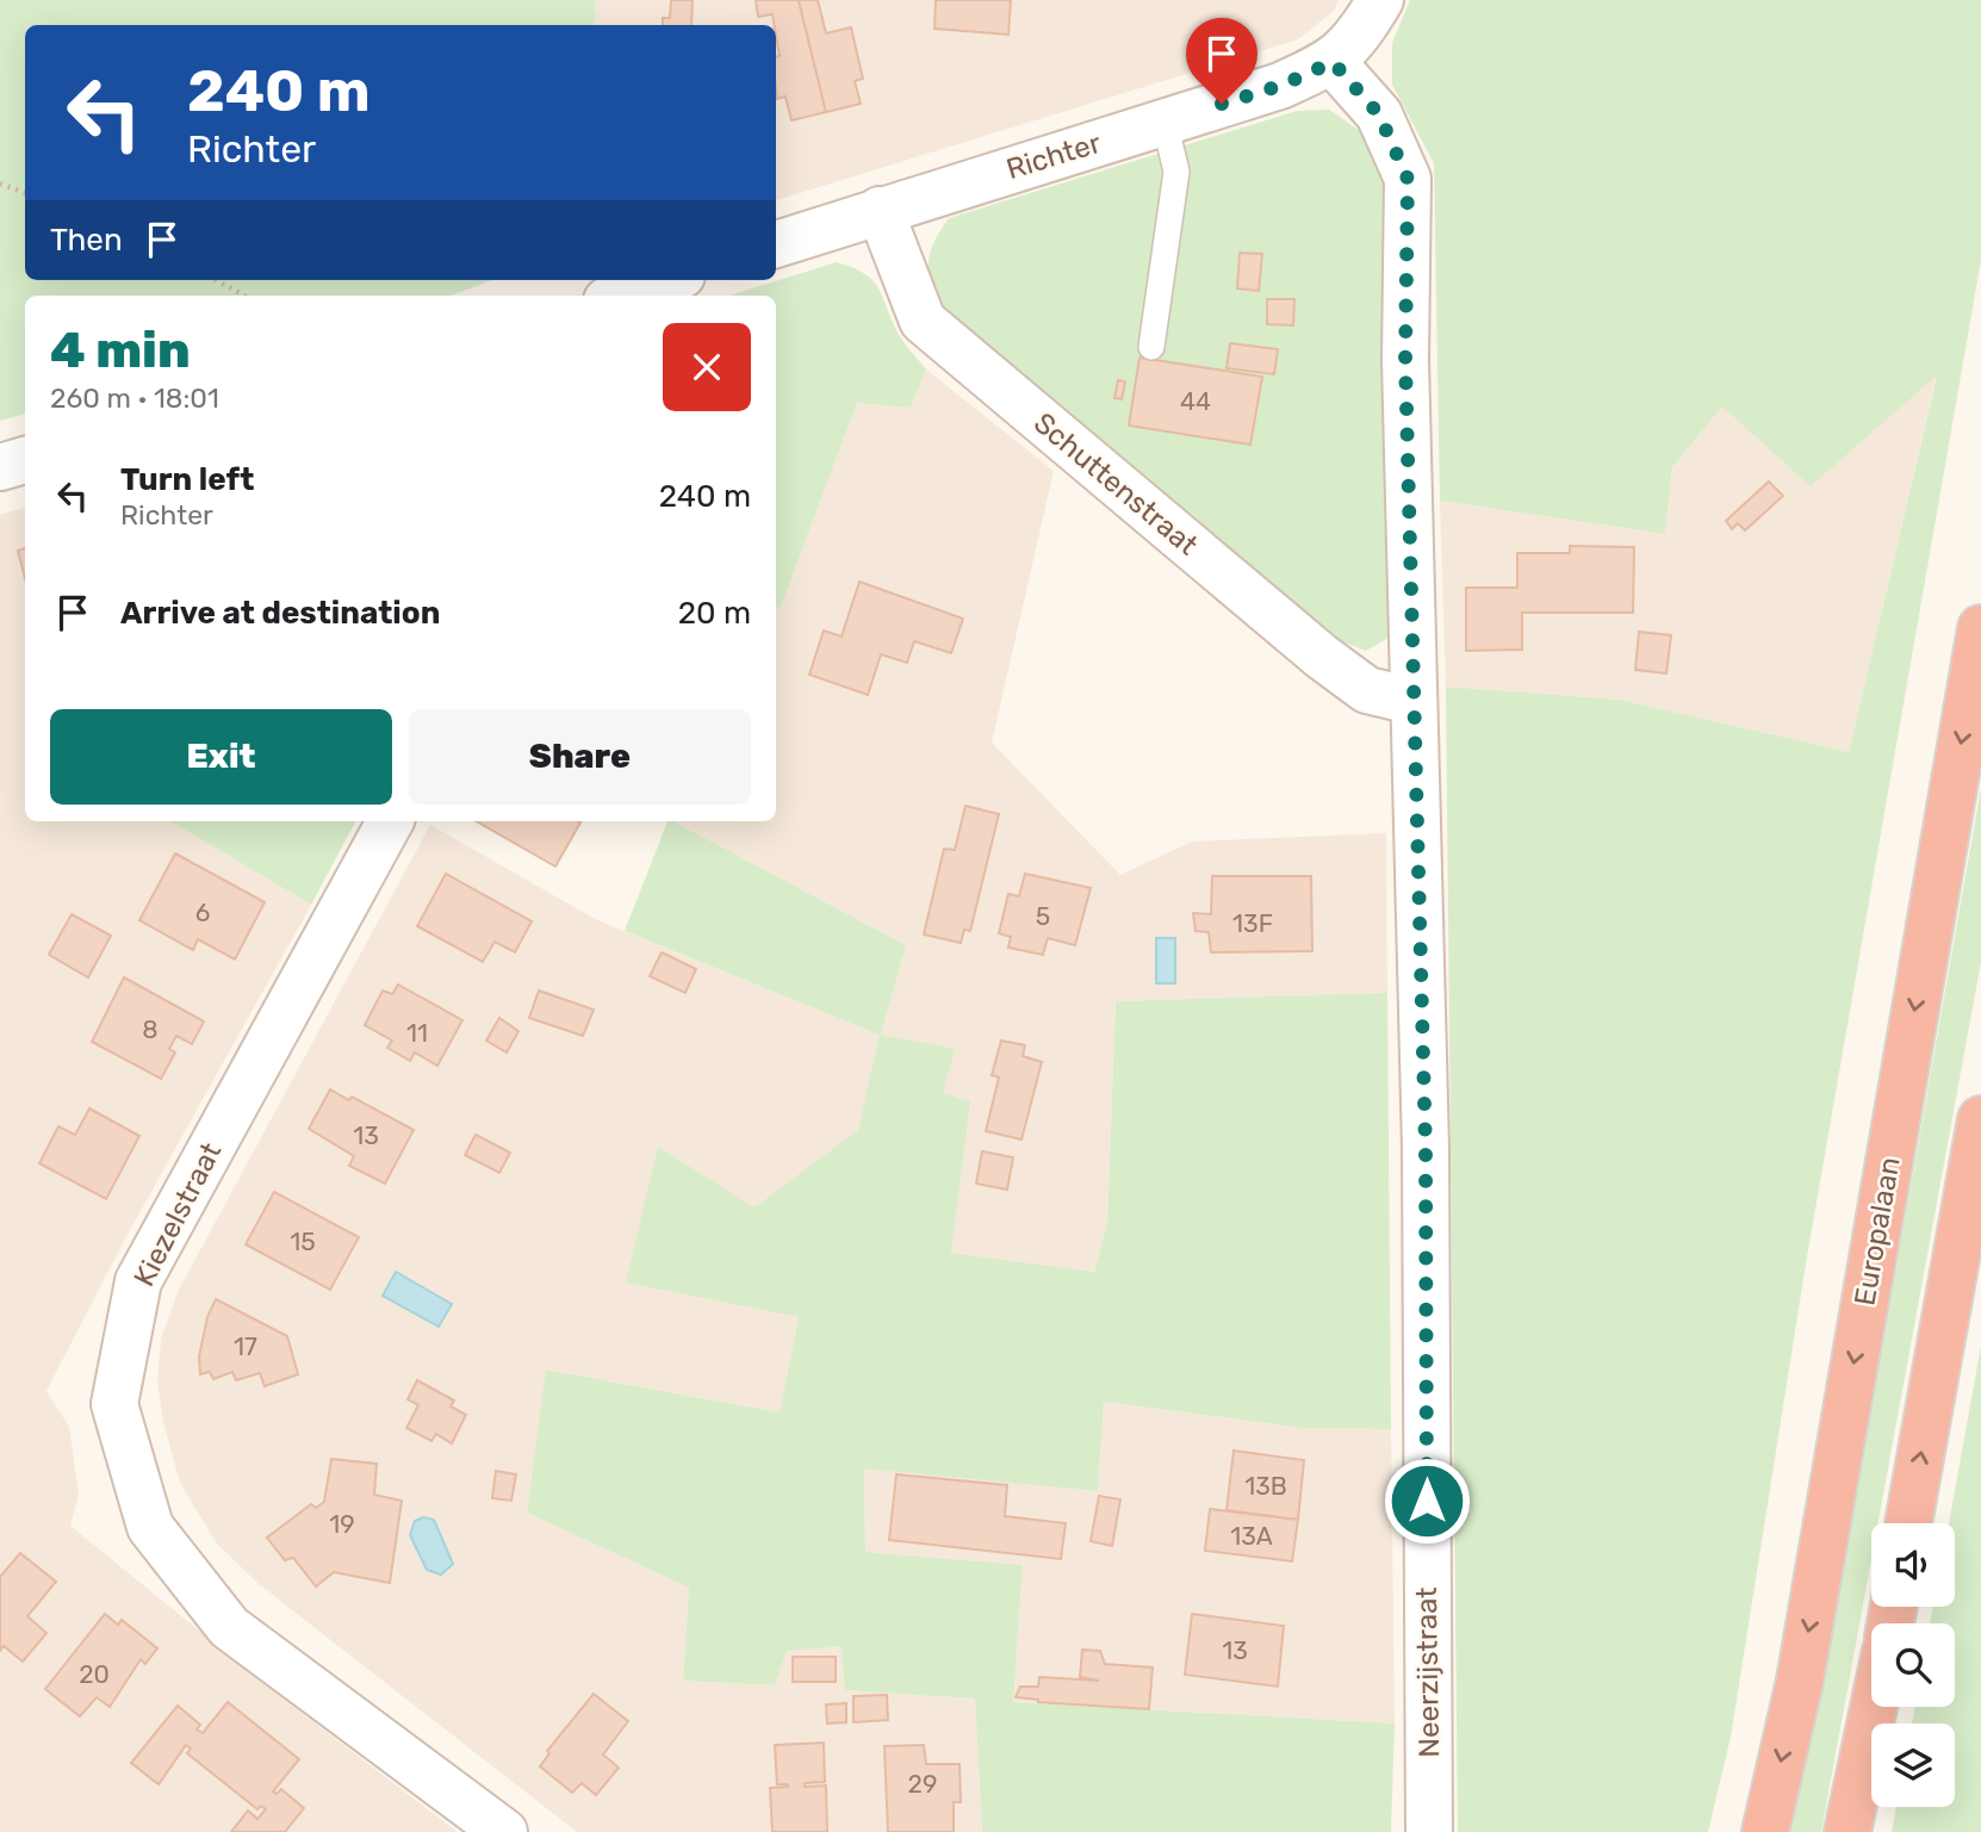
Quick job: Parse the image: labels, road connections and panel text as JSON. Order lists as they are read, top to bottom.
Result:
{
  "streets": {
    "highway": ["Europalaan"],
    "street": [
      "Richter",
      "Schuttenstraat",
      "Kiezelstraat",
      "Neerzijstraat"
    ]
  },
  "crossings": [
    ["Richter", "Schuttenstraat"],
    ["Richter", "Neerzijstraat"],
    ["Schuttenstraat", "Neerzijstraat"]
  ],
  "house_numbers": [
    "44",
    "6",
    "5",
    "13F",
    "8",
    "11",
    "13",
    "15",
    "17",
    "13B",
    "19",
    "13A",
    "13",
    "20",
    "29"
  ],
  "page": {
    "turn": ["240 m", "Richter"],
    "then": "Then",
    "heading": ["4 min", "260 m · 18:01"],
    "list": [
      {
        "name": "Turn left",
        "note": "Richter",
        "value": "240 m"
      },
      {
        "name": "Arrive at destination",
        "value": "20 m"
      }
    ],
    "buttons": ["Exit", "Share"]
  }
}
